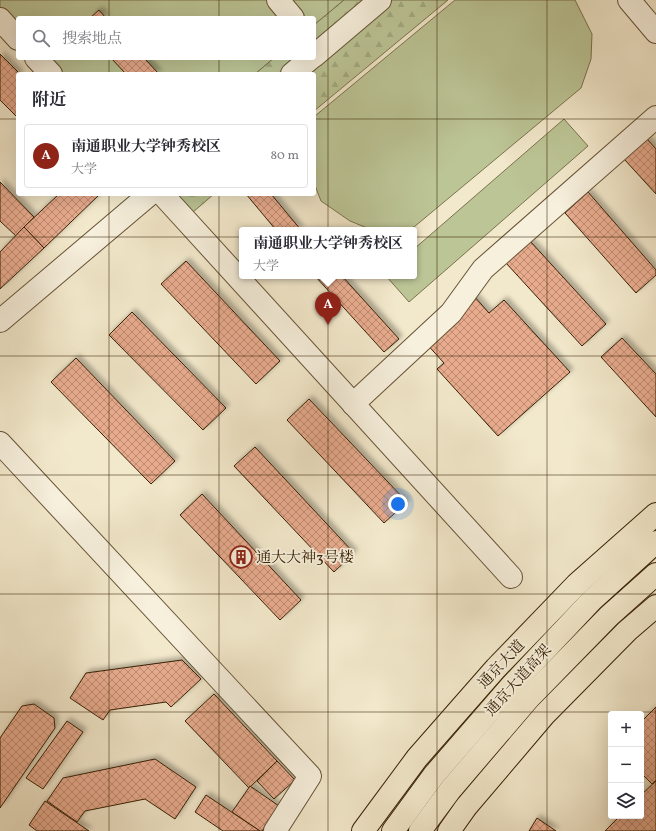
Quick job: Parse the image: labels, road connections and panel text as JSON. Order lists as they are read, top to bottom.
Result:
{
  "streets": {
    "main road": ["通京大道", "通京大道高架"]
  },
  "places": {
    "building": ["通大大神3号楼"]
  },
  "page": {
    "search": "搜索地点",
    "heading": "附近",
    "list": [
      {
        "mark": "A",
        "name": "南通职业大学钟秀校区",
        "note": "大学",
        "value": "80 m"
      }
    ],
    "popup": ["南通职业大学钟秀校区", "大学"],
    "pins": "A",
    "map_buttons": ["+", "−"]
  }
}
